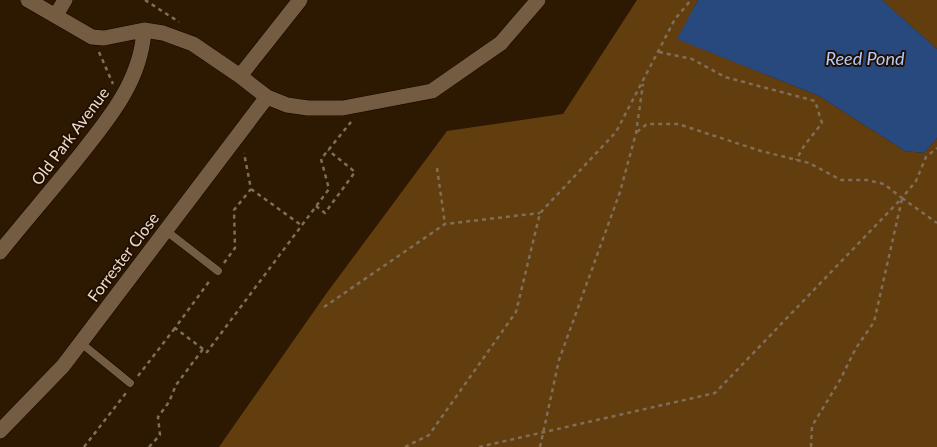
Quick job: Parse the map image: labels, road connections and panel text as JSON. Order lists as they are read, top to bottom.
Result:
{
  "streets": {
    "street": ["Old Park Avenue", "Forrester Close"]
  },
  "water": ["Reed Pond"]
}
